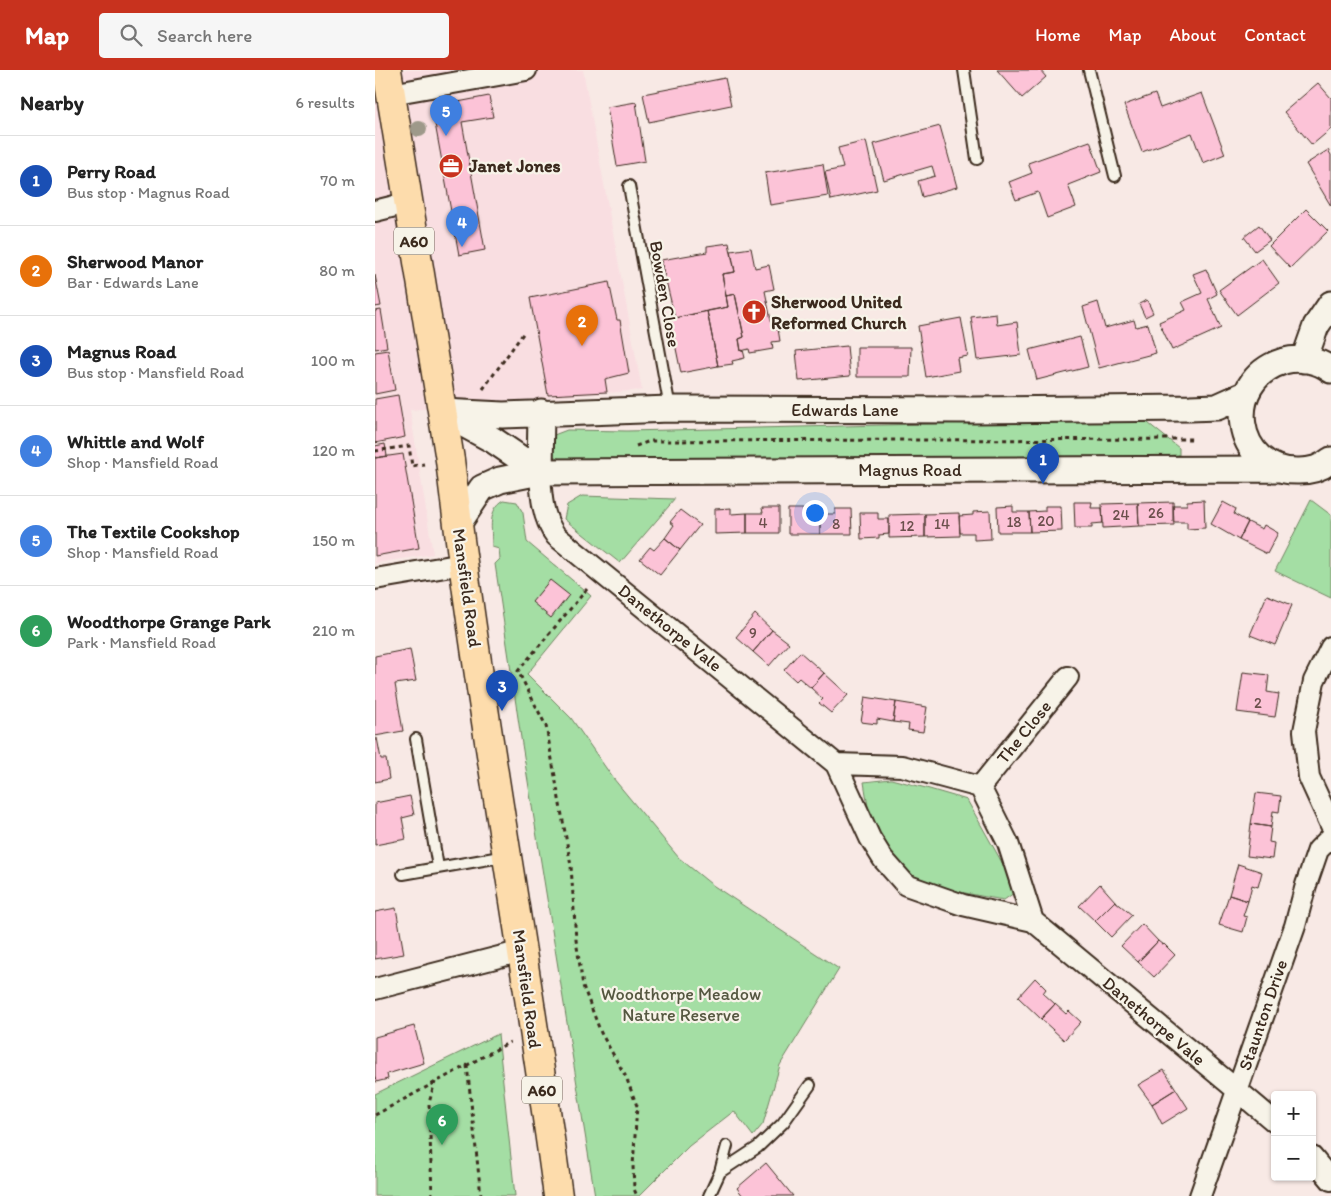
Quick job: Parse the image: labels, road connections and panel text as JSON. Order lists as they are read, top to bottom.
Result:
{
  "streets": {
    "highway": ["A60", "Mansfield Road"],
    "street": [
      "Edwards Lane",
      "Magnus Road",
      "Danethorpe Vale",
      "The Close",
      "Staunton Drive"
    ],
    "lane": ["Bowden Close"]
  },
  "crossings": [
    ["Bowden Close", "Edwards Lane"],
    ["Edwards Lane", "Mansfield Road"],
    ["Magnus Road", "Mansfield Road"],
    ["Magnus Road", "Danethorpe Vale"],
    ["Danethorpe Vale", "Staunton Drive"]
  ],
  "parks": ["Woodthorpe Meadow Nature Reserve"],
  "places": {
    "office": ["Janet Jones"],
    "church": ["Sherwood United Reformed Church"]
  },
  "house_numbers": [
    "26",
    "24",
    "20",
    "18",
    "4",
    "8",
    "14",
    "12",
    "9",
    "2"
  ],
  "page": {
    "header": "Map",
    "search": "Search here",
    "nav": [
      "Home",
      "Map",
      "About",
      "Contact"
    ],
    "heading": ["Nearby", "6 results"],
    "pins": [
      "5",
      "4",
      "2",
      "1",
      "3",
      "6"
    ],
    "list": [
      {
        "mark": "1",
        "name": "Perry Road",
        "note": "Bus stop · Magnus Road",
        "value": "70 m"
      },
      {
        "mark": "2",
        "name": "Sherwood Manor",
        "note": "Bar · Edwards Lane",
        "value": "80 m"
      },
      {
        "mark": "3",
        "name": "Magnus Road",
        "note": "Bus stop · Mansfield Road",
        "value": "100 m"
      },
      {
        "mark": "4",
        "name": "Whittle and Wolf",
        "note": "Shop · Mansfield Road",
        "value": "120 m"
      },
      {
        "mark": "5",
        "name": "The Textile Cookshop",
        "note": "Shop · Mansfield Road",
        "value": "150 m"
      },
      {
        "mark": "6",
        "name": "Woodthorpe Grange Park",
        "note": "Park · Mansfield Road",
        "value": "210 m"
      }
    ],
    "map_buttons": ["+", "−"]
  }
}
